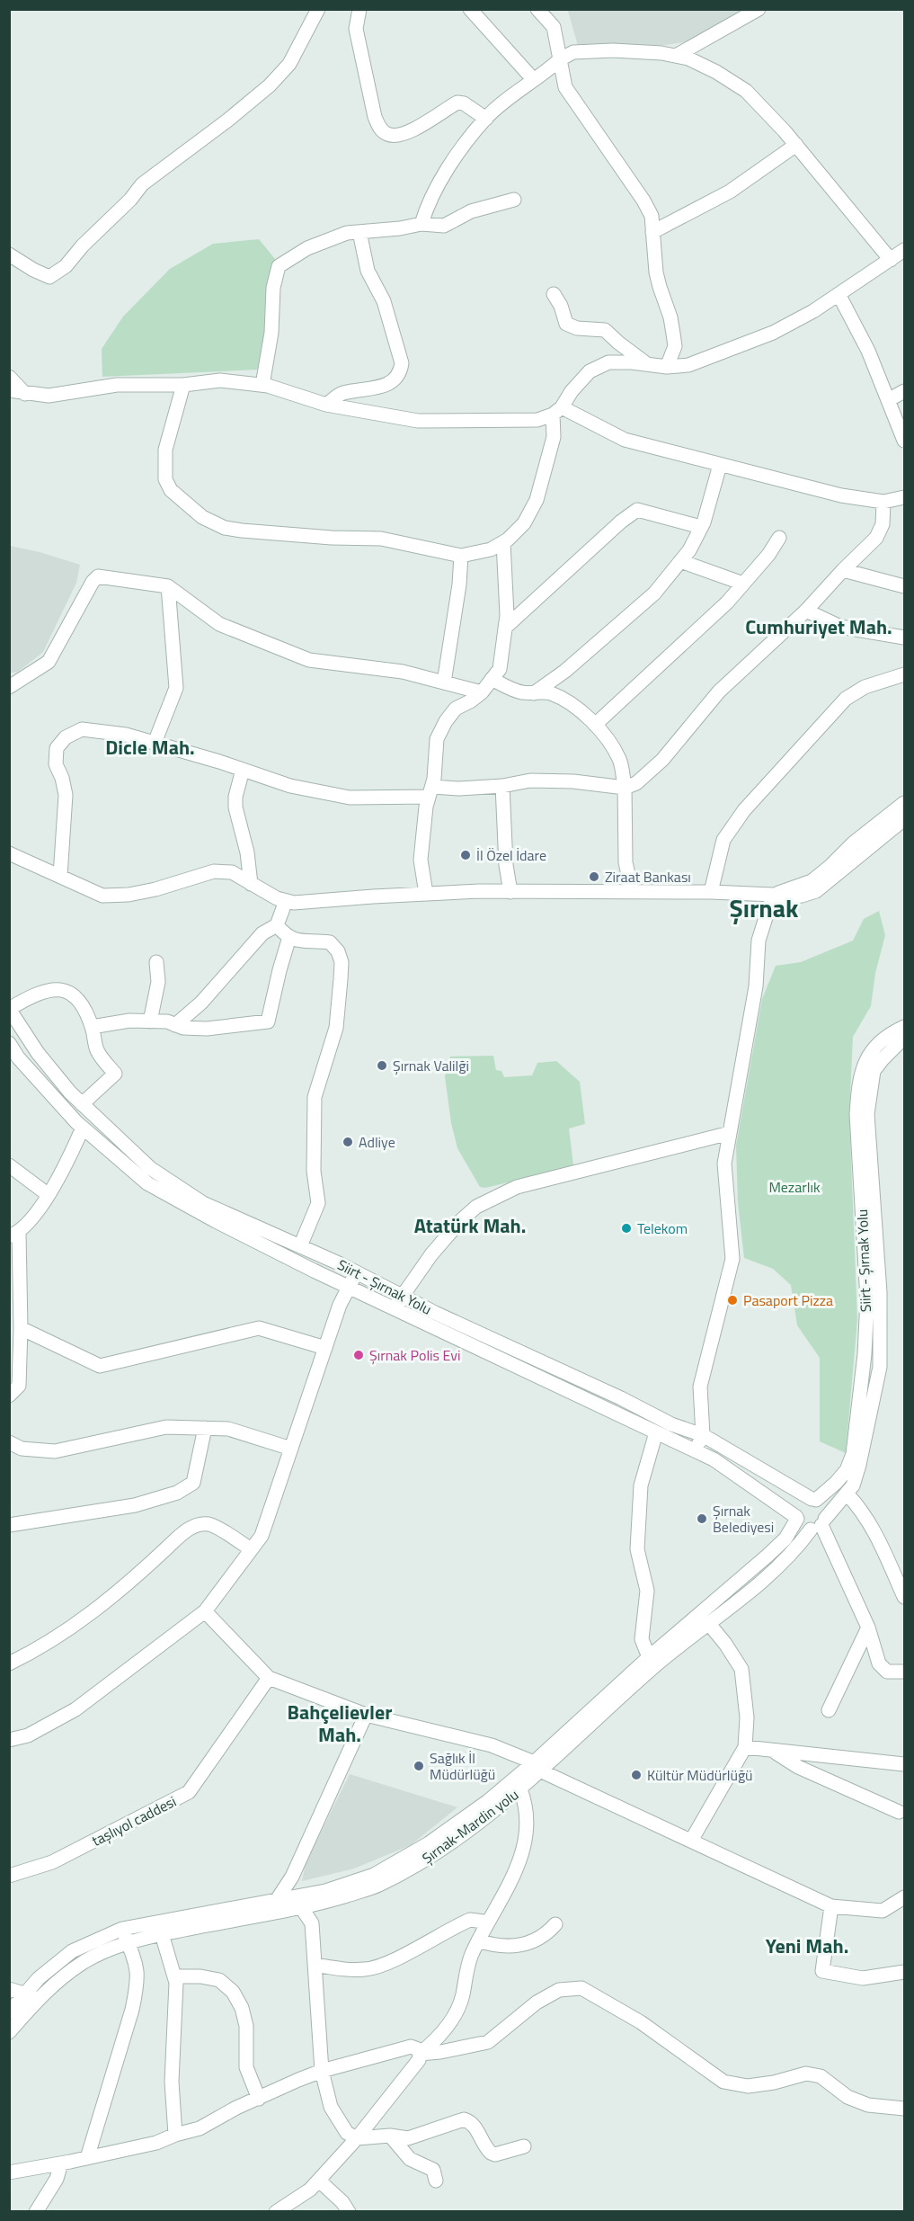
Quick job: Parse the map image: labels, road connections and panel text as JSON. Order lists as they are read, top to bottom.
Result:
{
  "streets": {
    "street": ["Siirt - Şırnak Yolu", "taşlıyol caddesi", "Şırnak-Mardin yolu"]
  },
  "crossings": [
    ["Siirt - Şırnak Yolu", "Şırnak-Mardin yolu"]
  ],
  "districts": [
    "Cumhuriyet Mah.",
    "Dicle Mah.",
    "Şırnak",
    "Atatürk Mah.",
    "Bahçelievler Mah.",
    "Yeni Mah."
  ],
  "parks": ["Mezarlık"],
  "places": [
    "İl Özel İdare",
    "Ziraat Bankası",
    "Şırnak Valilği",
    "Adliye",
    "Telekom",
    "Pasaport Pizza",
    "Şırnak Polis Evi",
    "Şırnak Belediyesi",
    "Sağlık İl Müdürlüğü",
    "Kültür Müdürlüğü"
  ]
}
